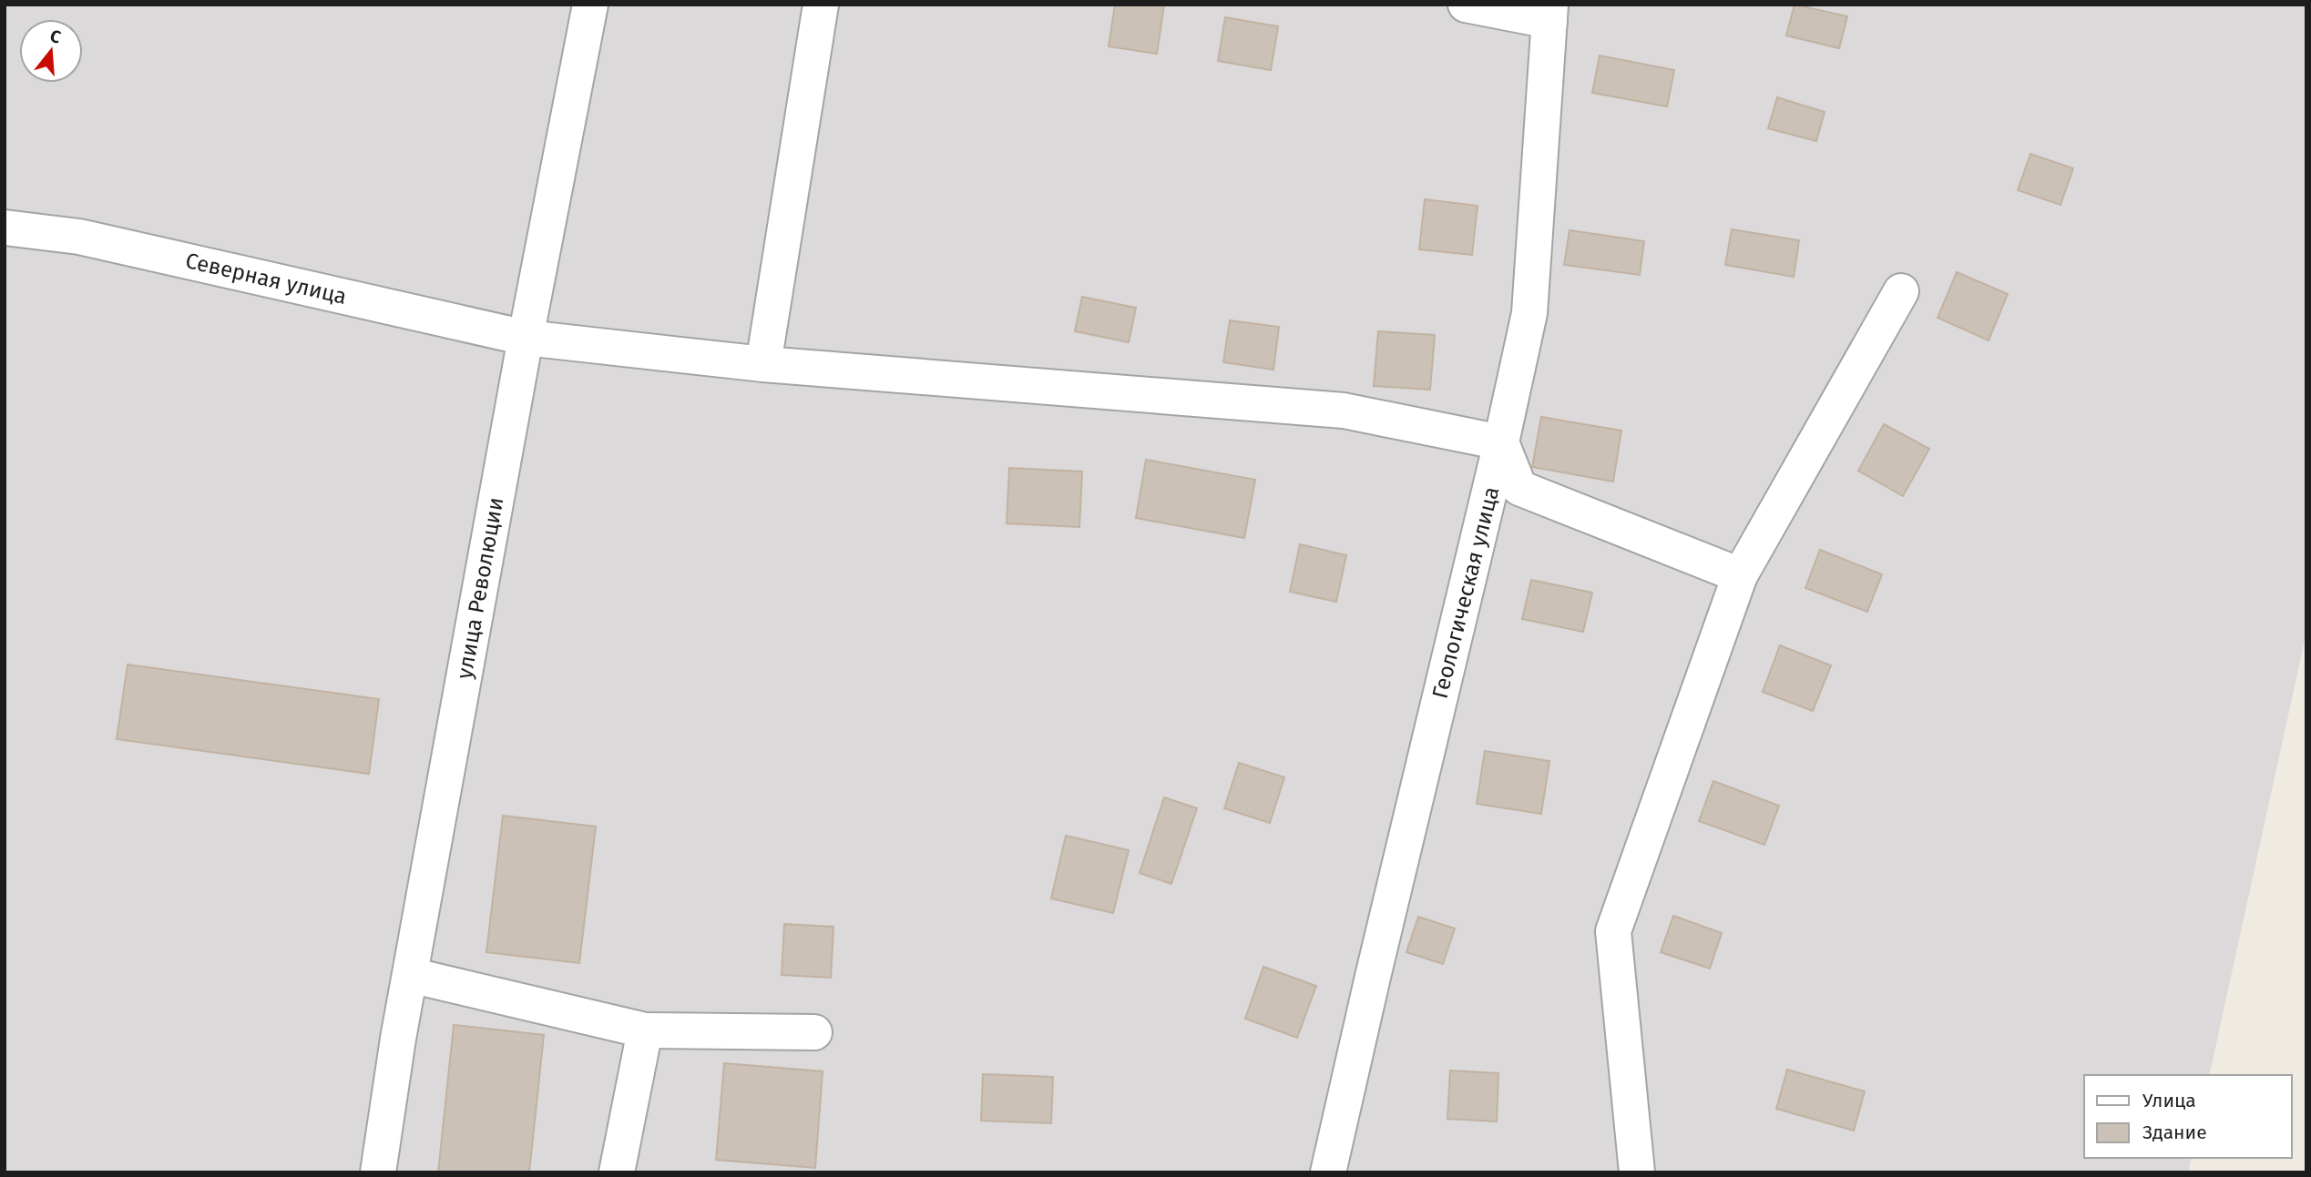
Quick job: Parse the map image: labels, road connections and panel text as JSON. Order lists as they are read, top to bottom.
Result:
{
  "streets": {
    "street": ["Северная улица", "улица Революции", "Геологическая улица"]
  },
  "crossings": [
    ["Северная улица", "улица Революции"],
    ["Северная улица", "Геологическая улица"]
  ],
  "legend": ["Улица", "Здание"],
  "north": "top"
}
